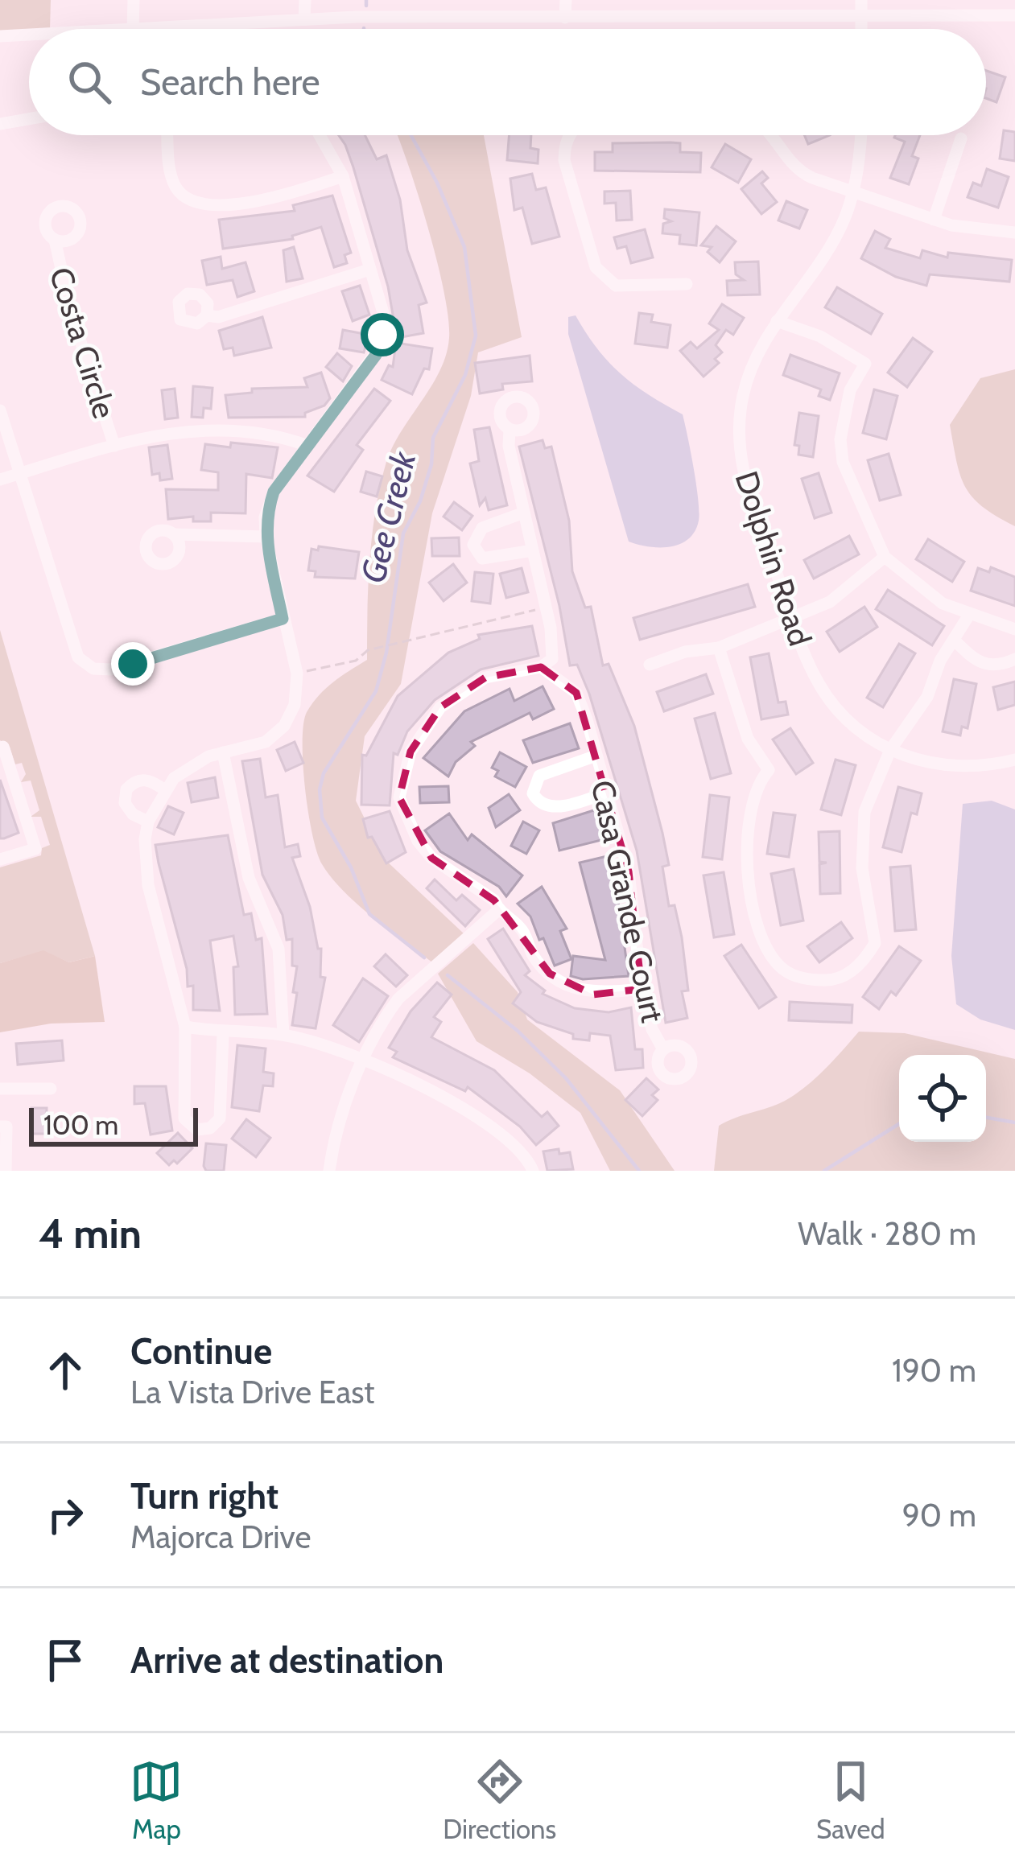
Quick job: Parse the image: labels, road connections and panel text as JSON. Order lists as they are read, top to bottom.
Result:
{
  "streets": {
    "street": ["Costa Circle", "Dolphin Road", "Casa Grande Court"]
  },
  "water": ["Gee Creek"],
  "scale_bar": "100 m",
  "page": {
    "search": "Search here",
    "scale": "100 m",
    "heading": ["4 min", "Walk · 280 m"],
    "list": [
      ["Continue", "La Vista Drive East", "190 m"],
      ["Turn right", "Majorca Drive", "90 m"],
      "Arrive at destination"
    ],
    "nav": ["Map", "Directions", "Saved"]
  }
}
